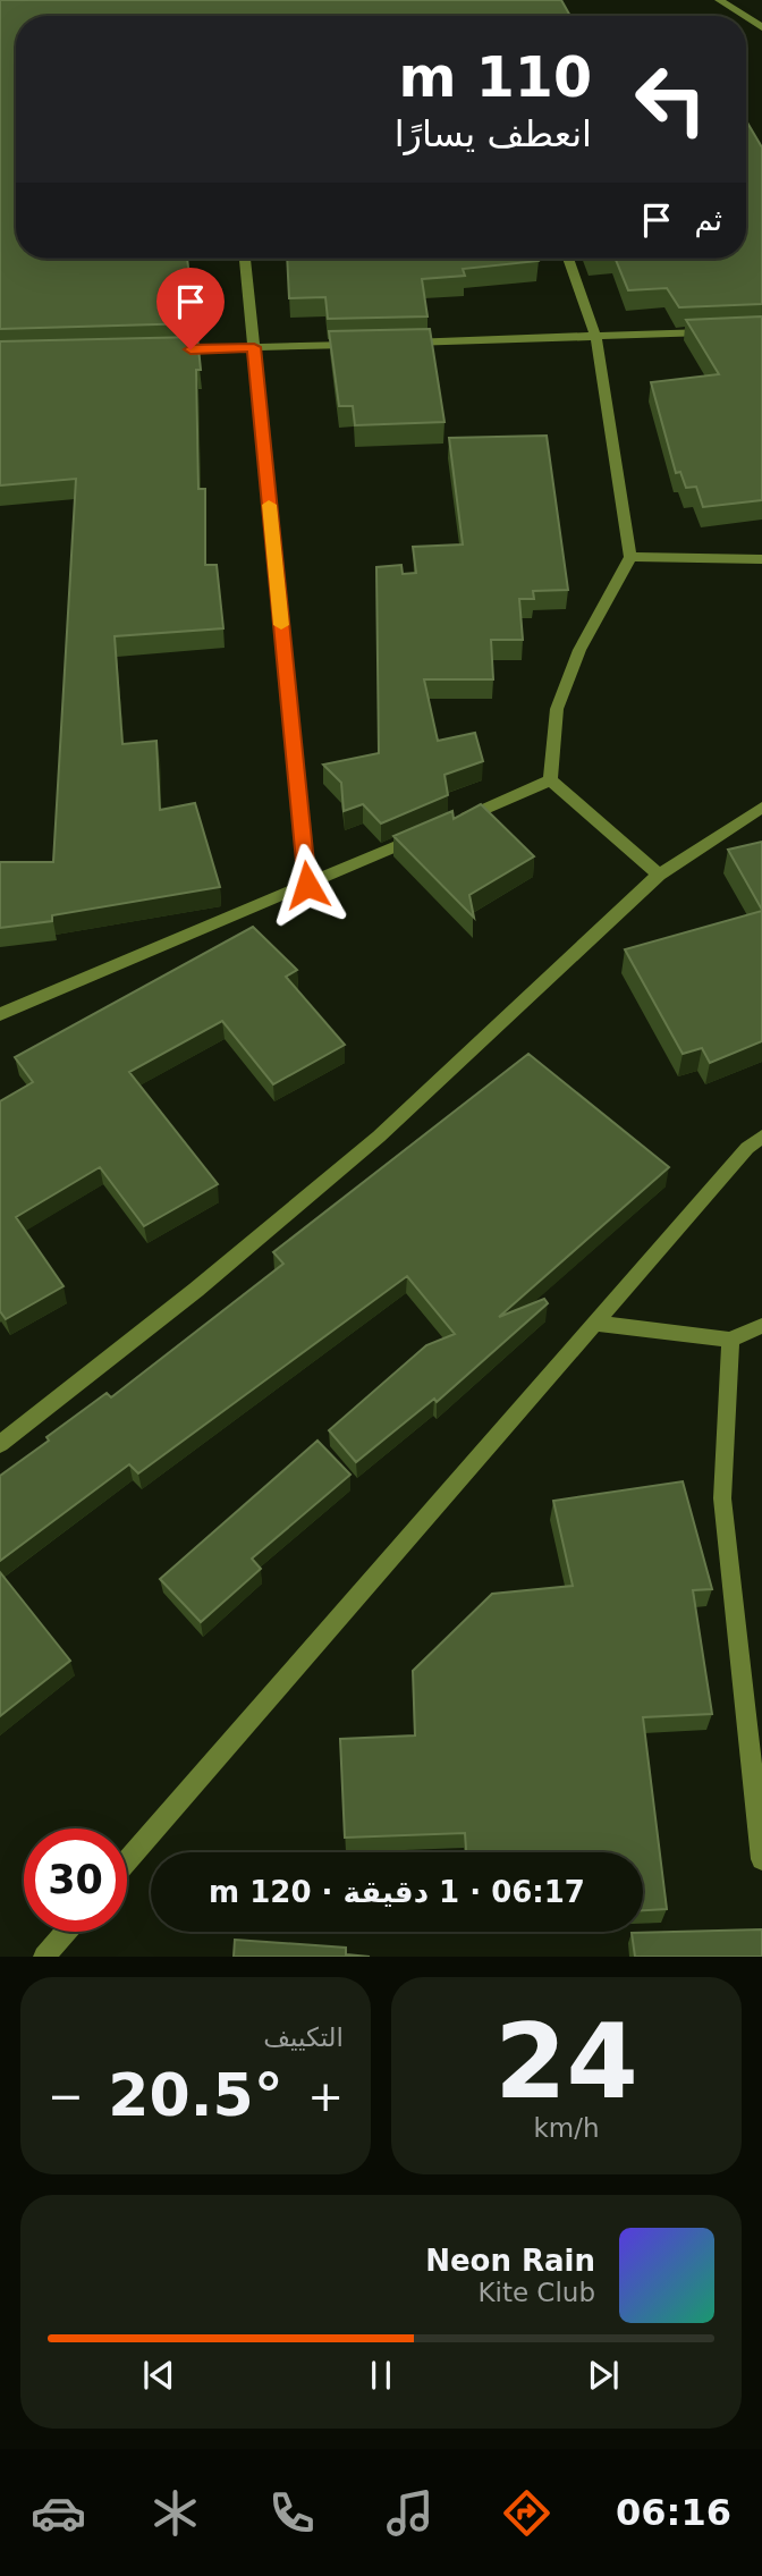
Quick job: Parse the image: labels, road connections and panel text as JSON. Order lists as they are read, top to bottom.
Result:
{
  "page": {
    "turn": ["110 m", "انعطف يسارًا"],
    "then": "ثم",
    "limit": "30",
    "trip": "06:17 · 1 دقيقة · 120 m",
    "tile": [
      ["24", "km/h"],
      "التكييف"
    ],
    "heat": ["−", "20.5°", "+"],
    "song": ["Neon Rain", "Kite Club"],
    "tabs": "06:16"
  }
}
